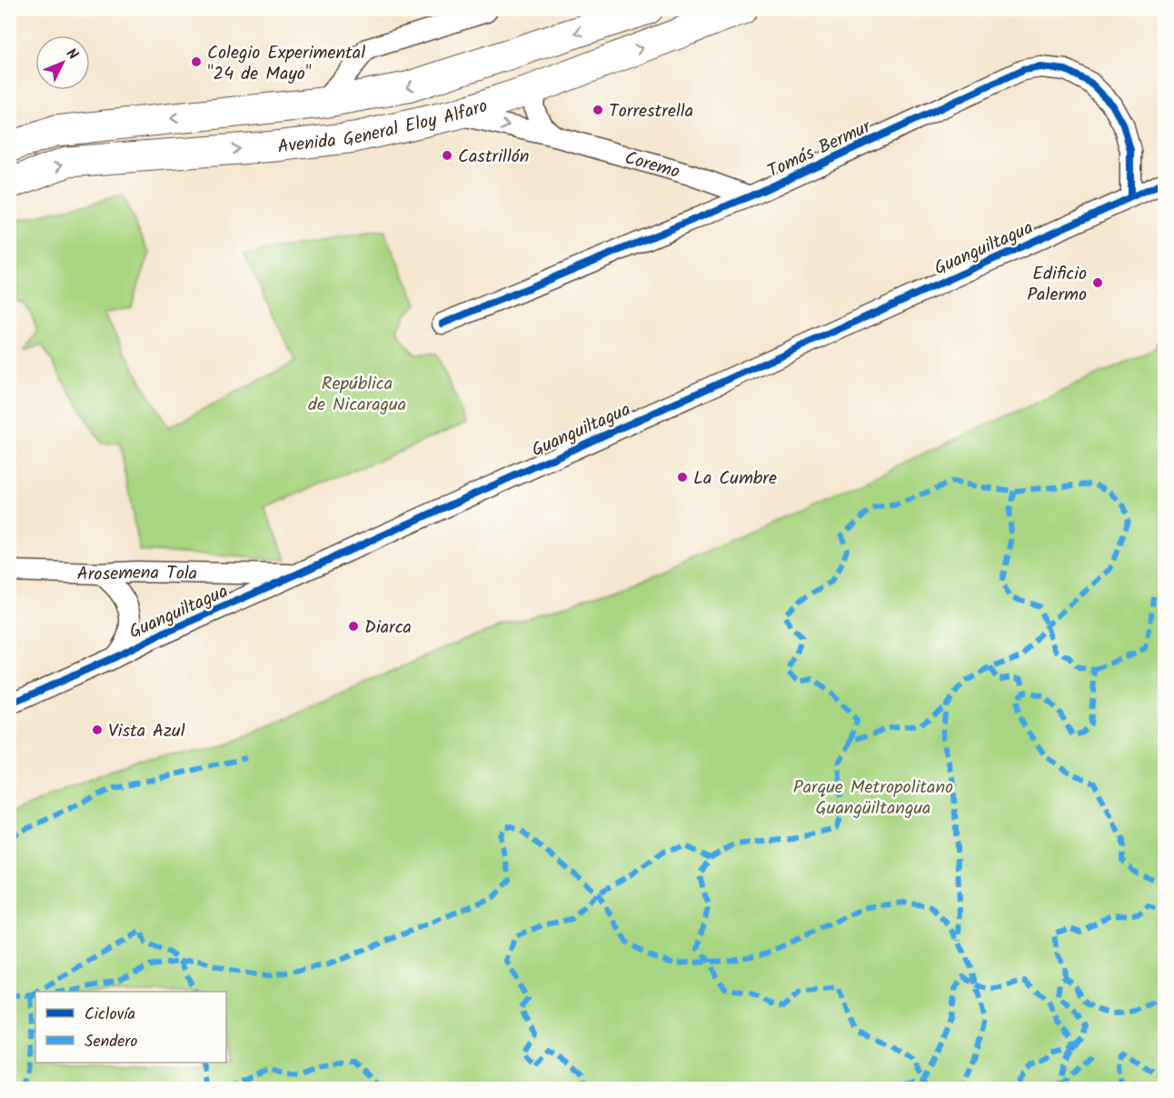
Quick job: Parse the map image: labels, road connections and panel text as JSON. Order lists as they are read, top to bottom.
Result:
{
  "streets": {
    "main road": ["Avenida General Eloy Alfaro"],
    "street": [
      "Tomás Bermur",
      "Coremo",
      "Guanguiltagua",
      "Arosemena Tola"
    ]
  },
  "crossings": [
    ["Avenida General Eloy Alfaro", "Coremo"],
    ["Tomás Bermur", "Coremo"],
    ["Tomás Bermur", "Guanguiltagua"],
    ["Guanguiltagua", "Arosemena Tola"]
  ],
  "parks": ["República de Nicaragua", "Parque Metropolitano Guangüiltangua"],
  "places": [
    "Colegio Experimental \"24 de Mayo\"",
    "Torrestrella",
    "Castrillón",
    "Edificio Palermo",
    "La Cumbre",
    "Diarca",
    "Vista Azul"
  ],
  "legend": ["Ciclovía", "Sendero"],
  "north": "top right"
}
